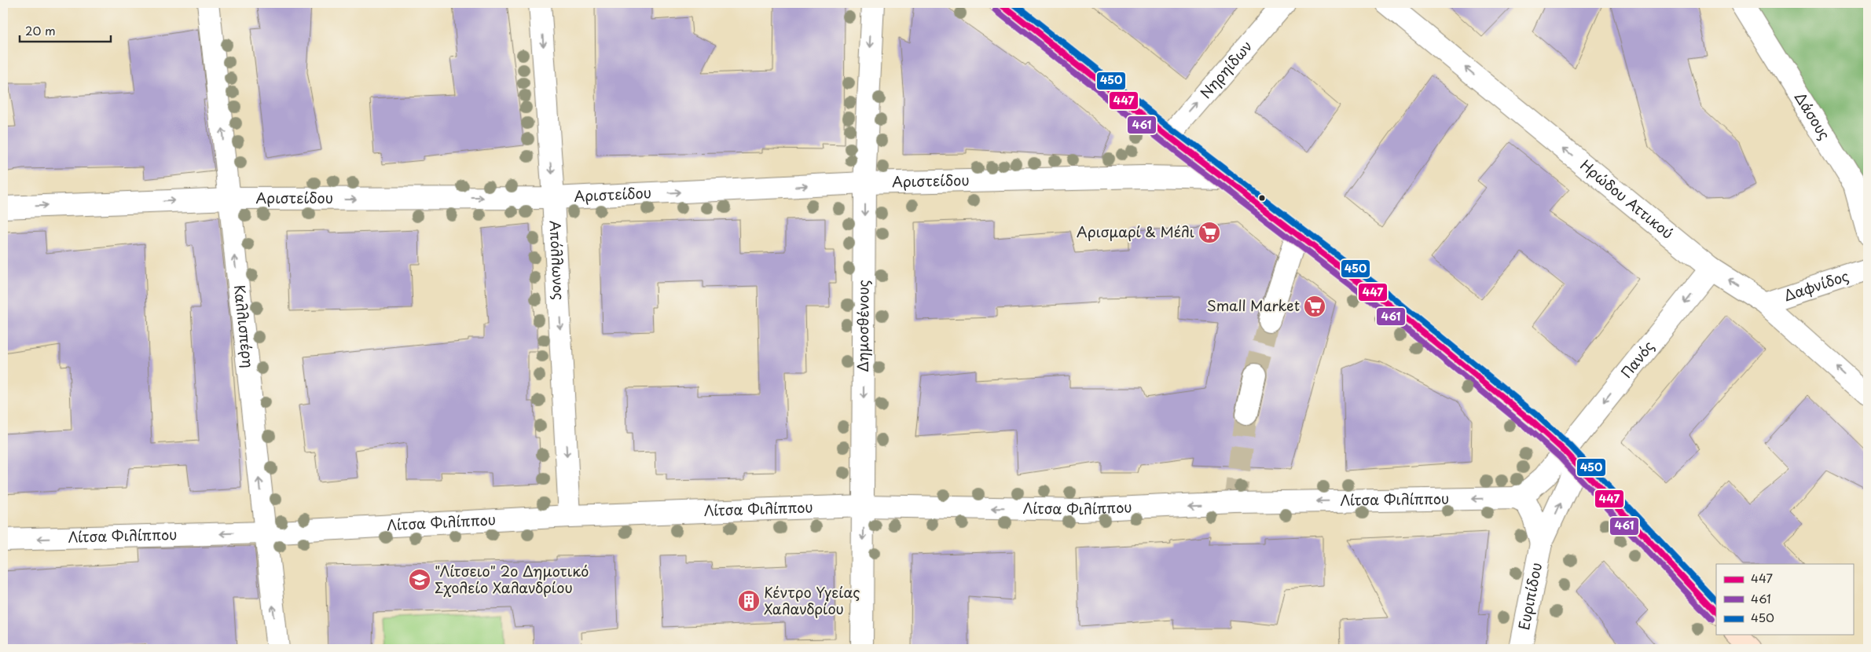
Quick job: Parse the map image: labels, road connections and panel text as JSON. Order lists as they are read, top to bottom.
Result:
{
  "streets": {
    "street": [
      "Νηρηίδων",
      "Δάσους",
      "Αριστείδου",
      "Ηρώδου Αττικού",
      "Απόλλωνος",
      "Δαφνίδος",
      "Καλλισπέρη",
      "Δημοσθένους",
      "Πανός",
      "Λίτσα Φιλίππου",
      "Ευριπίδου"
    ]
  },
  "crossings": [
    ["Αριστείδου", "Απόλλωνος"],
    ["Αριστείδου", "Καλλισπέρη"],
    ["Αριστείδου", "Δημοσθένους"],
    ["Ηρώδου Αττικού", "Δαφνίδος"],
    ["Ηρώδου Αττικού", "Πανός"],
    ["Απόλλωνος", "Λίτσα Φιλίππου"],
    ["Καλλισπέρη", "Λίτσα Φιλίππου"],
    ["Δημοσθένους", "Λίτσα Φιλίππου"],
    ["Πανός", "Ευριπίδου"],
    ["Λίτσα Φιλίππου", "Ευριπίδου"]
  ],
  "one_way": [
    "Νηρηίδων",
    "Αριστείδου",
    "Ηρώδου Αττικού",
    "Απόλλωνος",
    "Καλλισπέρη",
    "Δημοσθένους",
    "Πανός",
    "Λίτσα Φιλίππου",
    "Ευριπίδου"
  ],
  "places": {
    "supermarket": ["Αρισμαρί & Μέλι", "Small Market"],
    "school or university": ["\"Λίτσειο\" 2ο Δημοτικό Σχολείο Χαλανδρίου"],
    "building": ["Κέντρο Υγείας Χαλανδρίου"]
  },
  "lines": ["transit line 447", "transit line 450", "transit line 461"],
  "legend": ["447", "461", "450"],
  "scale_bar": "20 m"
}
